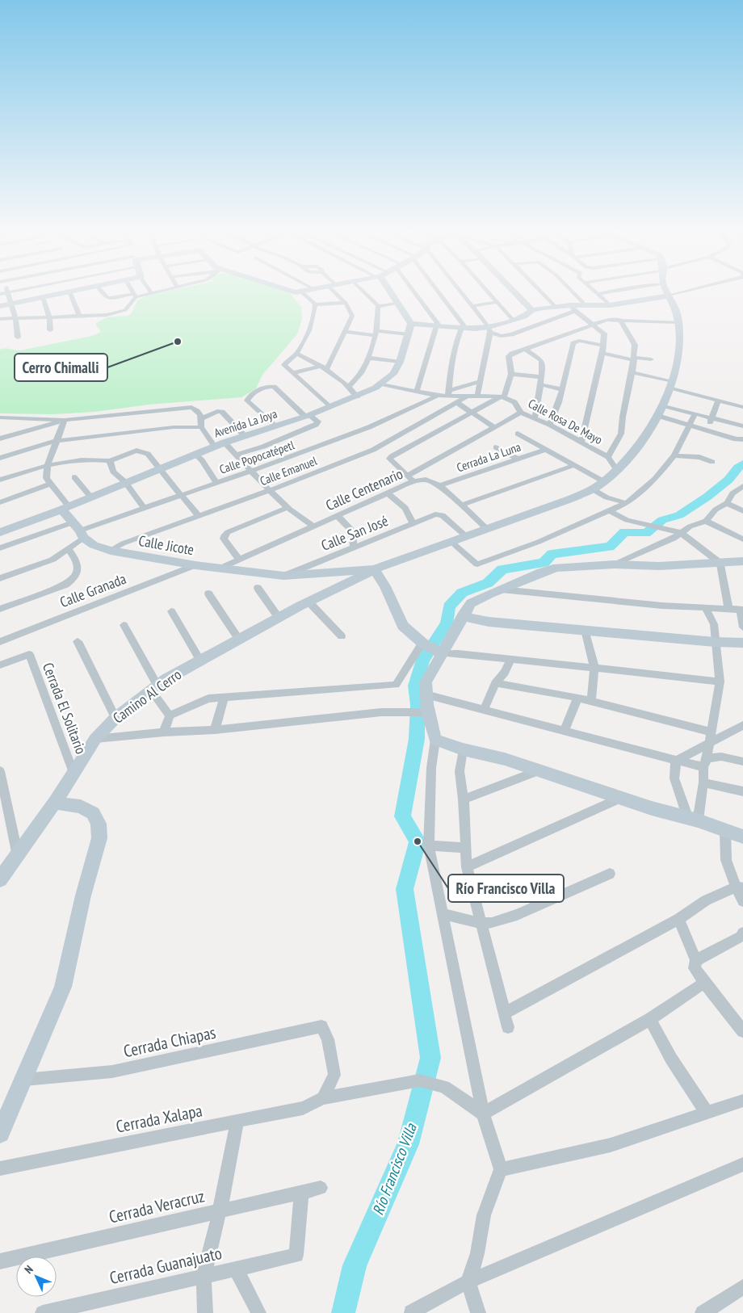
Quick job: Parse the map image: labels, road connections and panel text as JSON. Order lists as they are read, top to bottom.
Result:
{
  "streets": {
    "main road": ["Avenida La Joya", "Calle Jicote", "Camino Al Cerro"],
    "street": [
      "Calle Rosa De Mayo",
      "Calle Popocatépetl",
      "Cerrada La Luna",
      "Calle Emanuel",
      "Calle Centenario",
      "Calle San José",
      "Calle Granada",
      "Cerrada El Solitario",
      "Cerrada Chiapas",
      "Cerrada Xalapa",
      "Cerrada Veracruz",
      "Cerrada Guanajuato"
    ]
  },
  "crossings": [
    ["Calle Rosa De Mayo", "Calle Centenario"],
    ["Avenida La Joya", "Calle Jicote"],
    ["Calle Popocatépetl", "Calle Jicote"],
    ["Calle Emanuel", "Calle Jicote"],
    ["Calle Centenario", "Calle Jicote"],
    ["Calle San José", "Calle Jicote"],
    ["Calle Jicote", "Calle Granada"],
    ["Calle Jicote", "Camino Al Cerro"],
    ["Camino Al Cerro", "Cerrada El Solitario"],
    ["Cerrada Chiapas", "Cerrada Xalapa"],
    ["Cerrada Veracruz", "Cerrada Guanajuato"]
  ],
  "water": ["Río Francisco Villa"],
  "places": ["Cerro Chimalli", "Río Francisco Villa"],
  "north": "top left"
}
